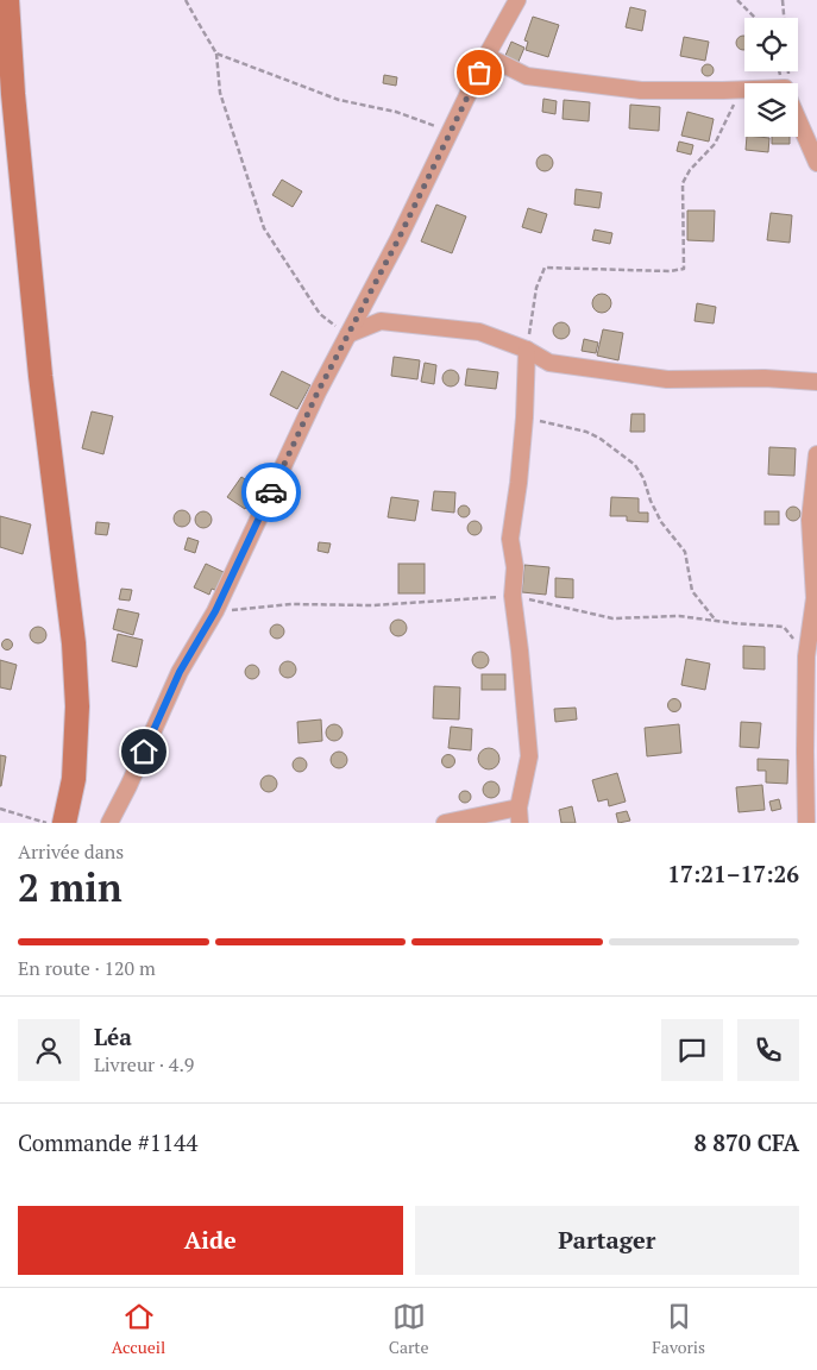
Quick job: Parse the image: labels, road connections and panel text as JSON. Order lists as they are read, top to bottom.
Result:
{
  "page": {
    "heading": ["2 min", "Arrivée dans", "17:21–17:26"],
    "panel": [
      "Léa",
      "Livreur · 4.9",
      "Commande #1144",
      "8 870 CFA"
    ],
    "bar": "En route · 120 m",
    "buttons": ["Aide", "Partager"],
    "tabs": ["Accueil", "Carte", "Favoris"]
  }
}
